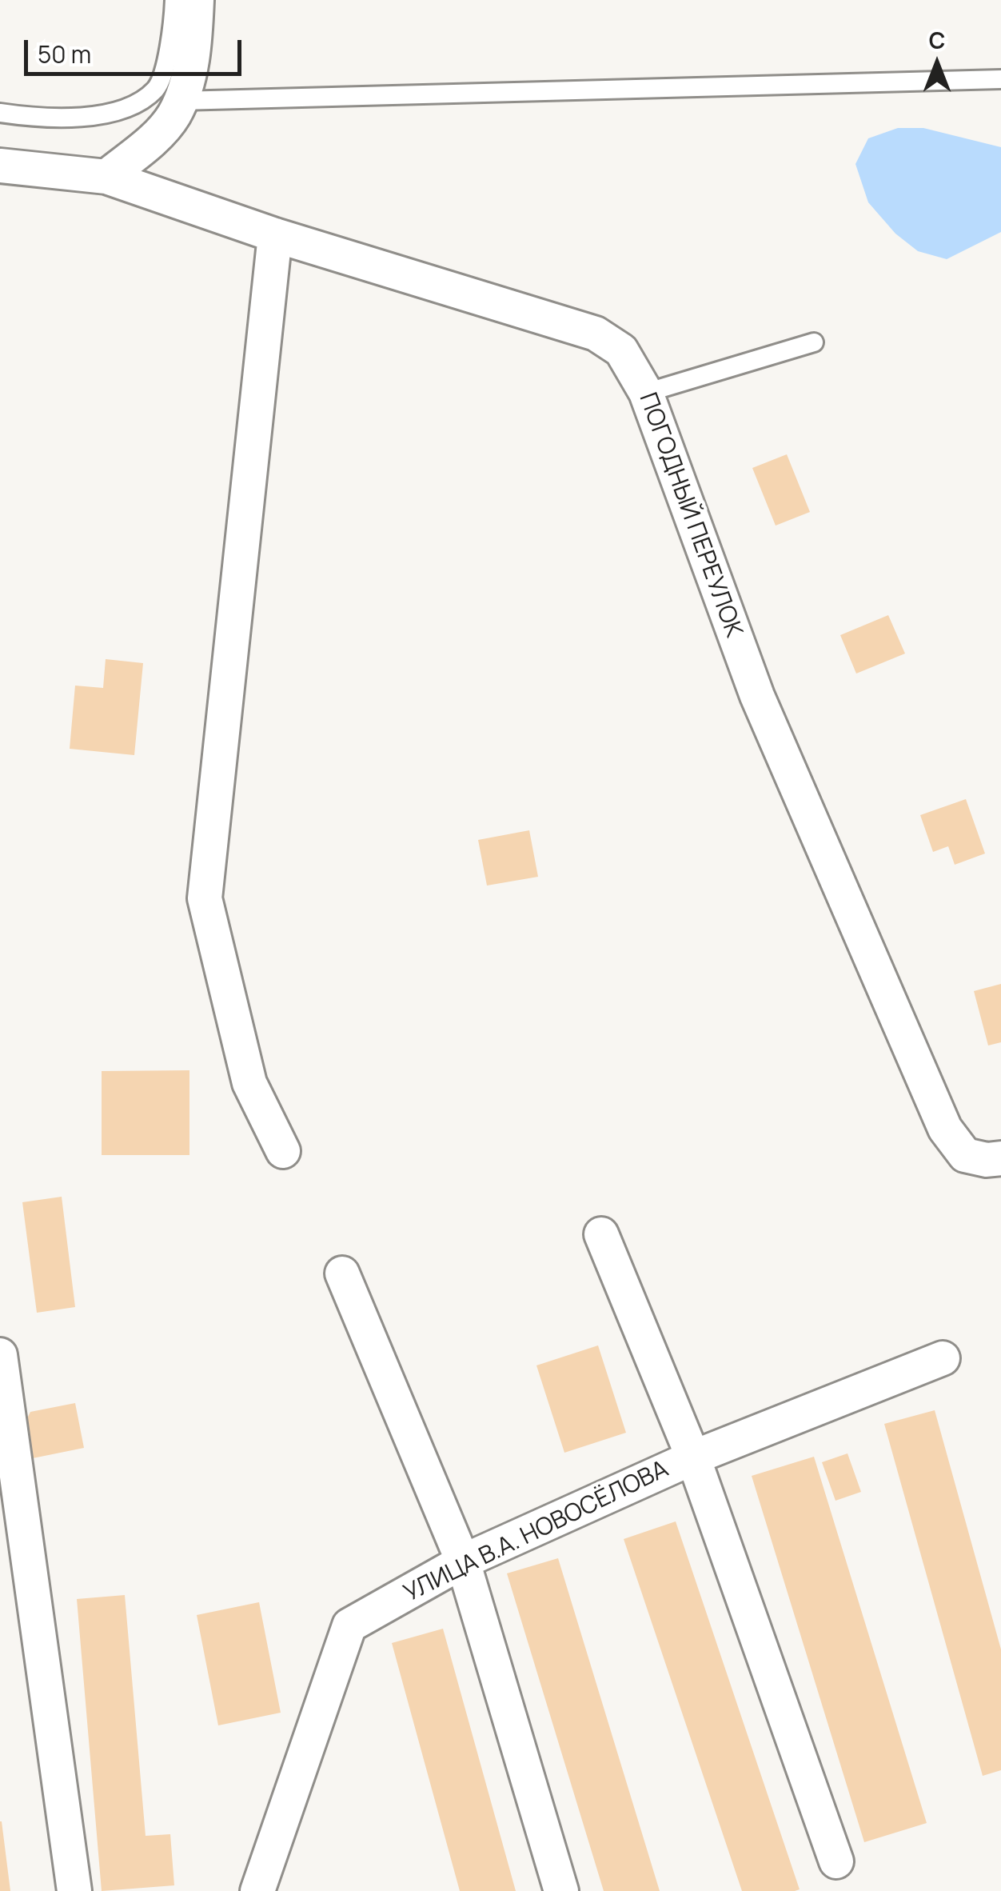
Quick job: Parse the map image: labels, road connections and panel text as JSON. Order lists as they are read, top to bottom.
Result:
{
  "streets": {
    "street": ["ПОГОДНЫЙ ПЕРЕУЛОК", "УЛИЦА В.А. НОВОСЁЛОВА"]
  },
  "scale_bar": "50 m",
  "north": "top"
}
